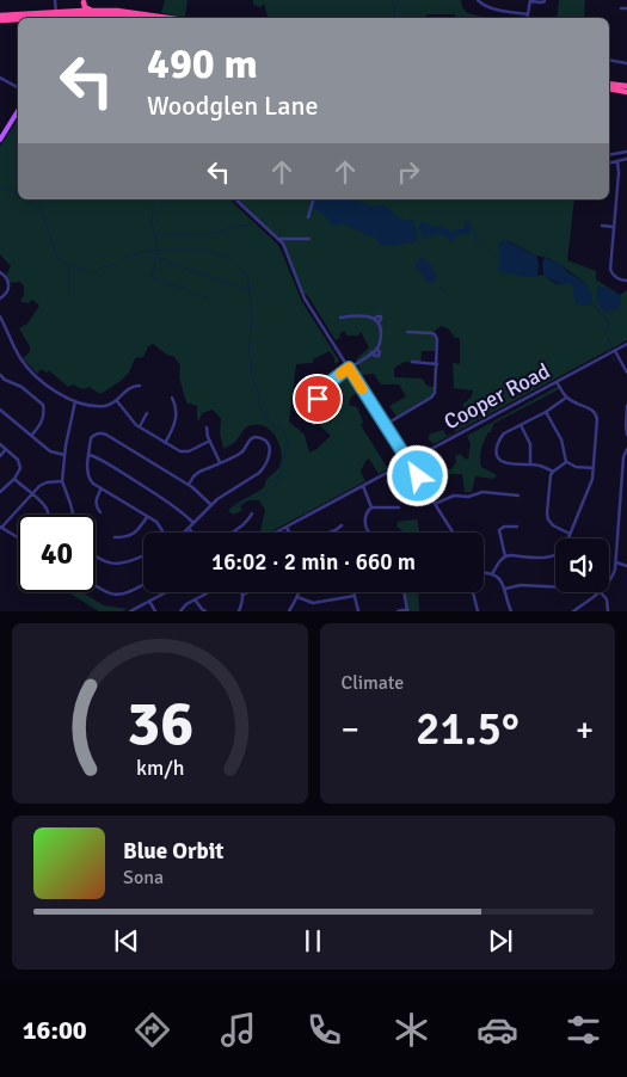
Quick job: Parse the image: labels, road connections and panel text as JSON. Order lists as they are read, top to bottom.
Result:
{
  "streets": {
    "street": ["Cooper Road"]
  },
  "page": {
    "turn": ["490 m", "Woodglen Lane"],
    "limit": "40",
    "trip": "16:02 · 2 min · 660 m",
    "tile": "Climate",
    "heat": ["−", "21.5°", "+"],
    "song": ["Blue Orbit", "Sona"],
    "tabs": "16:00",
    "gauge": ["36", "km/h"]
  }
}
